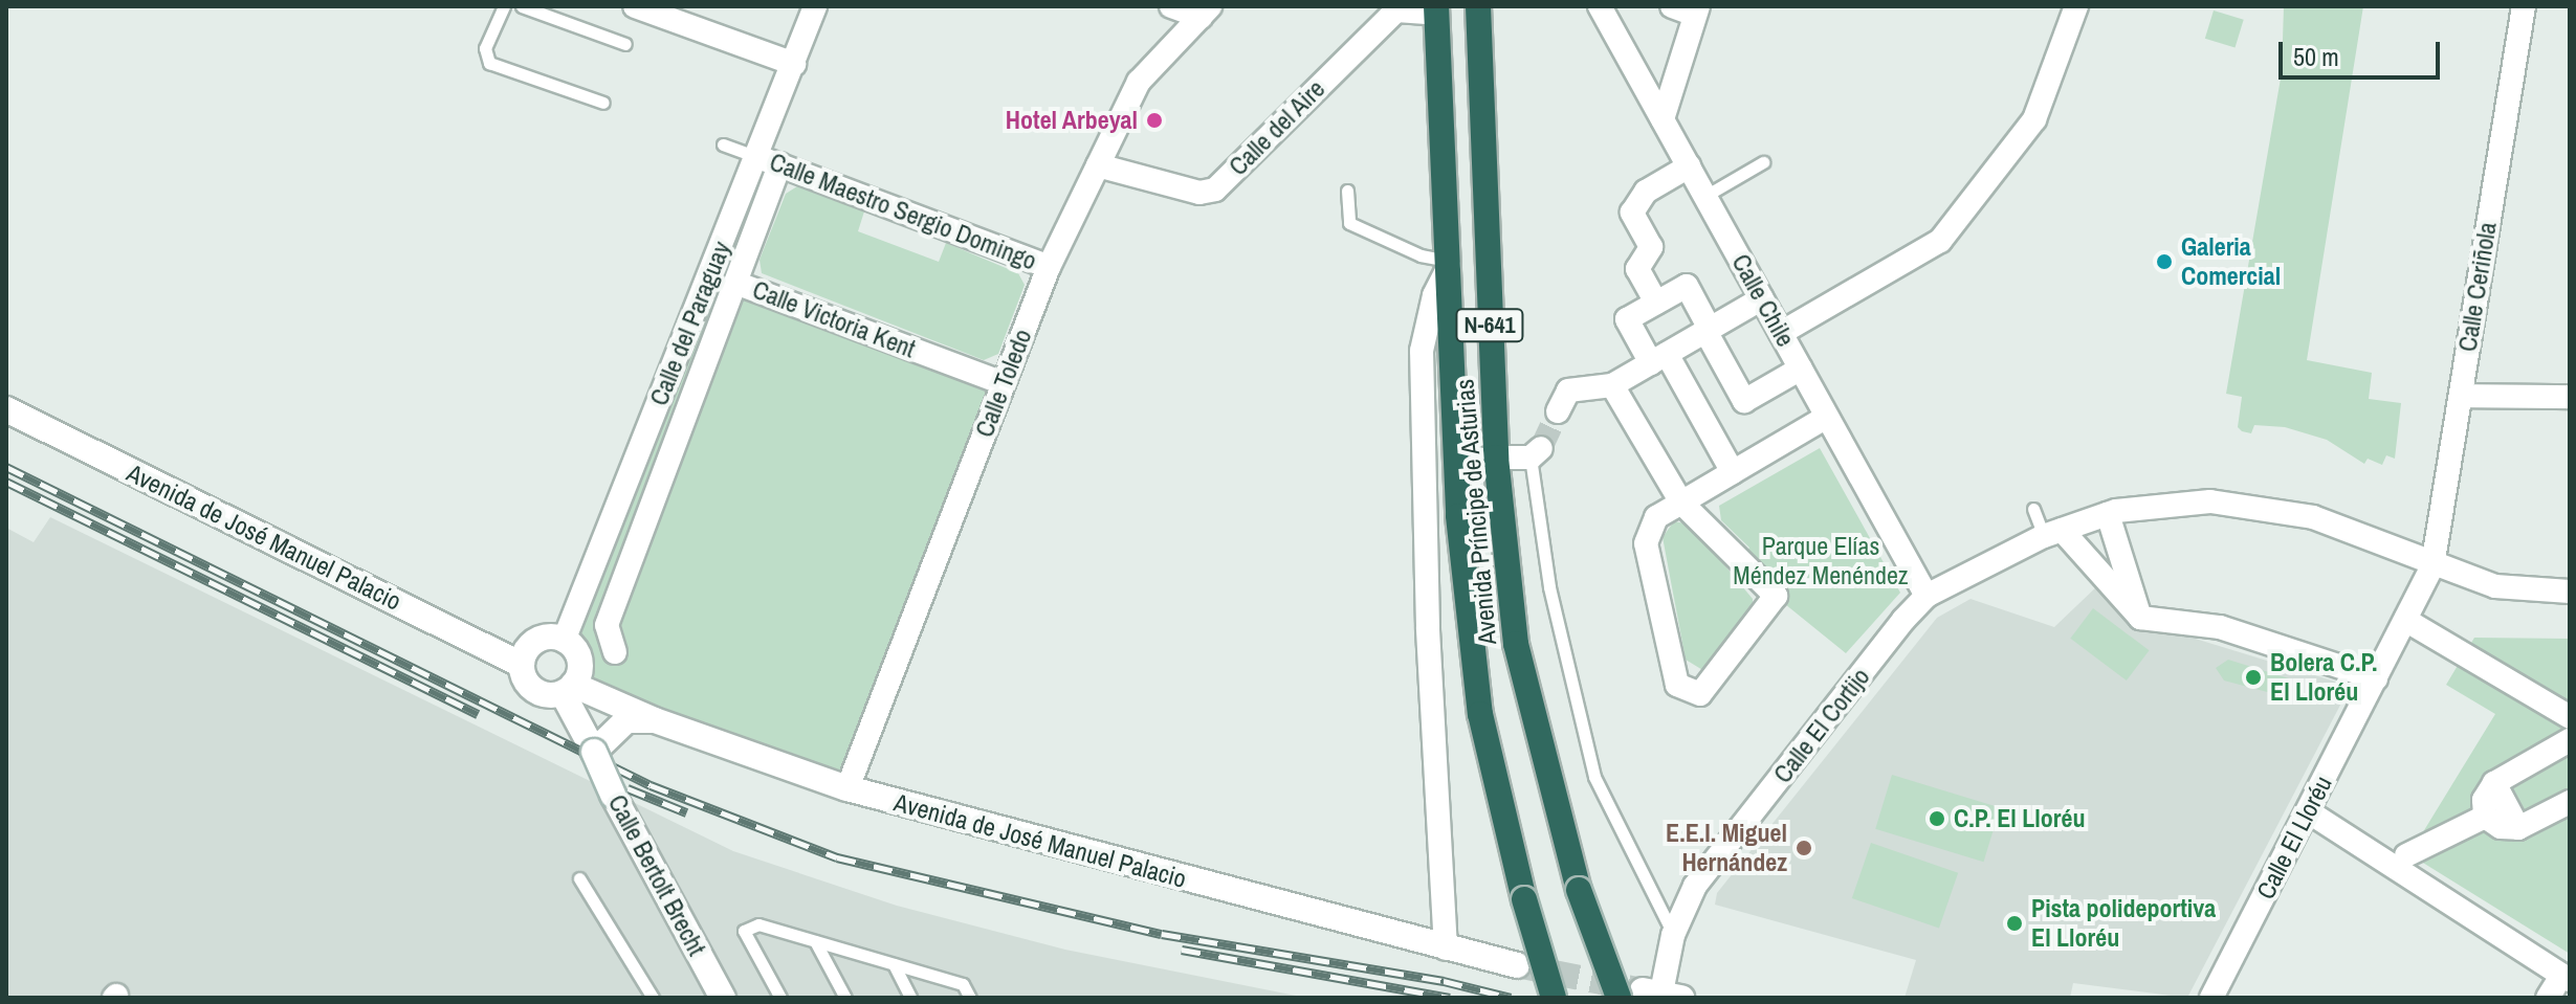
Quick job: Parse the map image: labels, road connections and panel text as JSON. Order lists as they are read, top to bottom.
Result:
{
  "streets": {
    "highway": ["N-641", "Avenida Príncipe de Asturias"],
    "main road": ["Avenida de José Manuel Palacio", "Calle Bertolt Brecht"],
    "street": [
      "Calle del Aire",
      "Calle Maestro Sergio Domingo",
      "Calle Ceriñola",
      "Calle Chile",
      "Calle Victoria Kent",
      "Calle del Paraguay",
      "Calle Toledo",
      "Calle El Cortijo",
      "Calle El Lloréu"
    ]
  },
  "crossings": [
    ["Calle del Aire", "Calle Toledo"],
    ["Calle del Aire", "Avenida Príncipe de Asturias"],
    ["Calle Maestro Sergio Domingo", "Calle Victoria Kent"],
    ["Calle Maestro Sergio Domingo", "Calle del Paraguay"],
    ["Calle Maestro Sergio Domingo", "Calle Toledo"],
    ["Calle Ceriñola", "Calle El Cortijo"],
    ["Calle Ceriñola", "Calle El Lloréu"],
    ["Calle Chile", "Calle El Cortijo"],
    ["Calle Victoria Kent", "Calle del Paraguay"],
    ["Calle Victoria Kent", "Calle Toledo"],
    ["Calle del Paraguay", "Avenida de José Manuel Palacio"],
    ["Calle del Paraguay", "Calle Bertolt Brecht"],
    ["Calle Toledo", "Avenida de José Manuel Palacio"],
    ["Avenida Príncipe de Asturias", "Calle El Cortijo"],
    ["Avenida de José Manuel Palacio", "Calle Bertolt Brecht"],
    ["Calle El Cortijo", "Calle El Lloréu"]
  ],
  "parks": ["Parque Elías Méndez Menéndez"],
  "places": [
    "Hotel Arbeyal",
    "Galeria Comercial",
    "Bolera C.P. El Lloréu",
    "C.P. El Lloréu",
    "E.E.I. Miguel Hernández",
    "Pista polideportiva El Lloréu"
  ],
  "scale_bar": "50 m"
}
